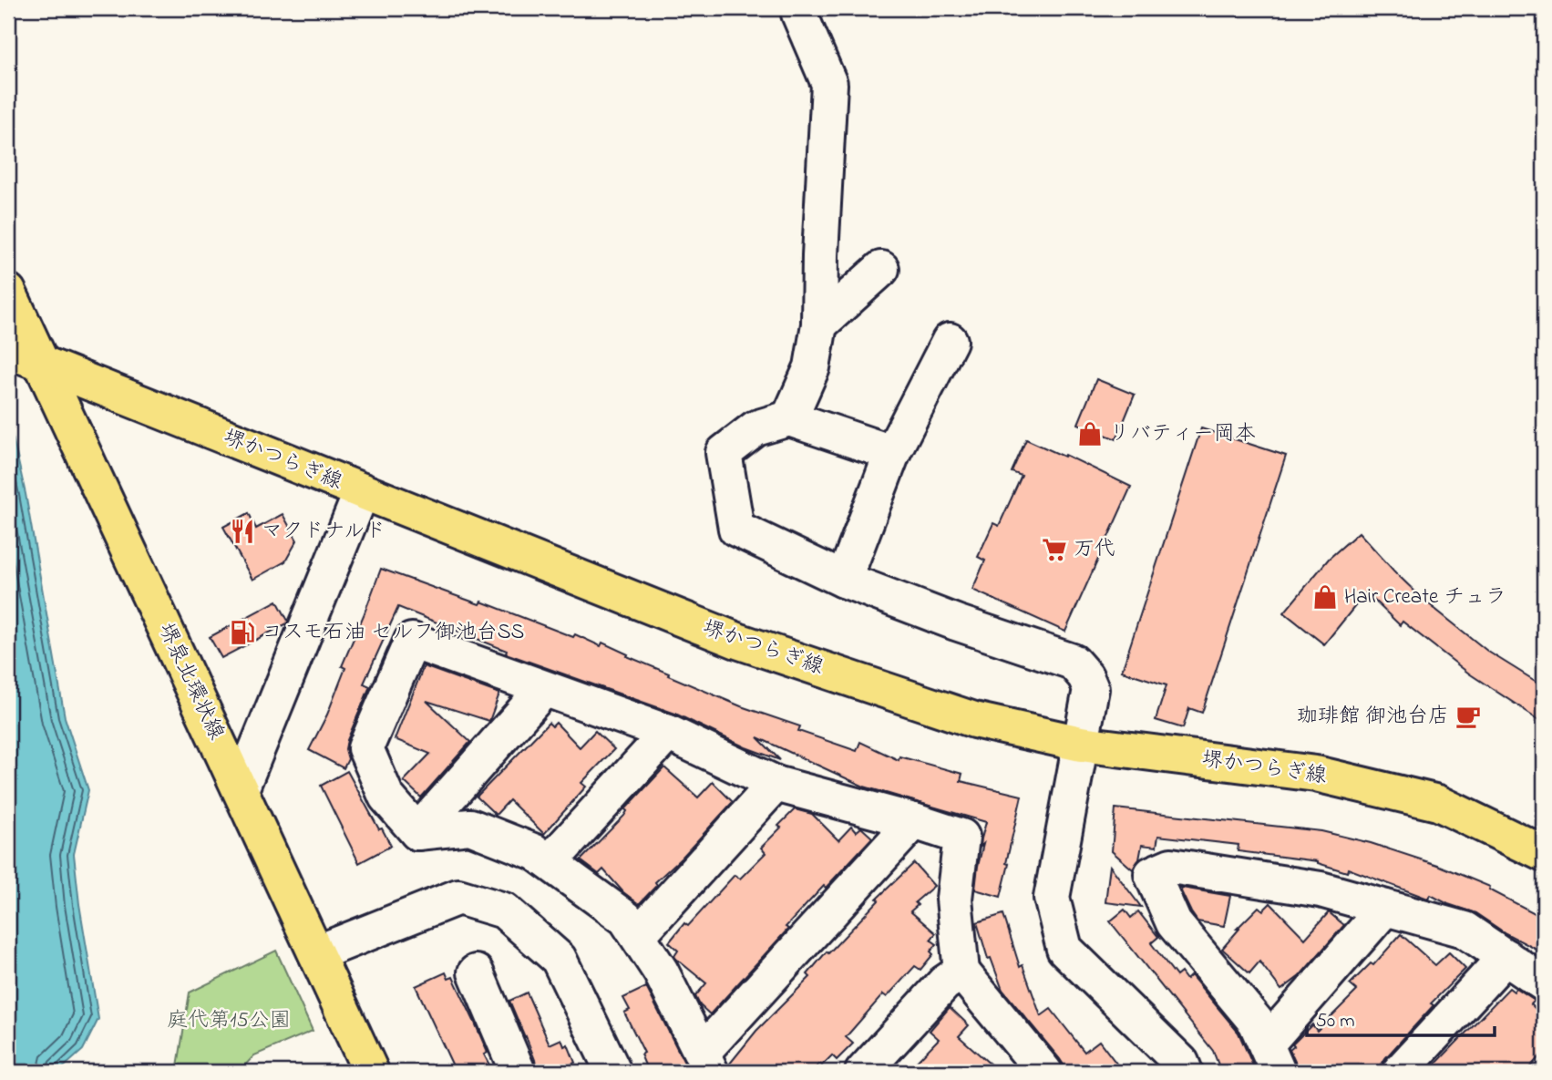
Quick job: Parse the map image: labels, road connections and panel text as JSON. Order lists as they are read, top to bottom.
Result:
{
  "streets": {
    "main road": ["堺かつらぎ線", "堺泉北環状線"]
  },
  "crossings": [
    ["堺かつらぎ線", "堺泉北環状線"]
  ],
  "parks": ["庭代第15公園"],
  "places": {
    "shop": ["リバティー岡本", "Hair Create チュラ"],
    "restaurant": ["マクドナルド"],
    "supermarket": ["万代"],
    "fuel station": ["コスモ石油 セルフ御池台SS"],
    "cafe": ["珈琲館 御池台店"]
  },
  "scale_bar": "50 m"
}
